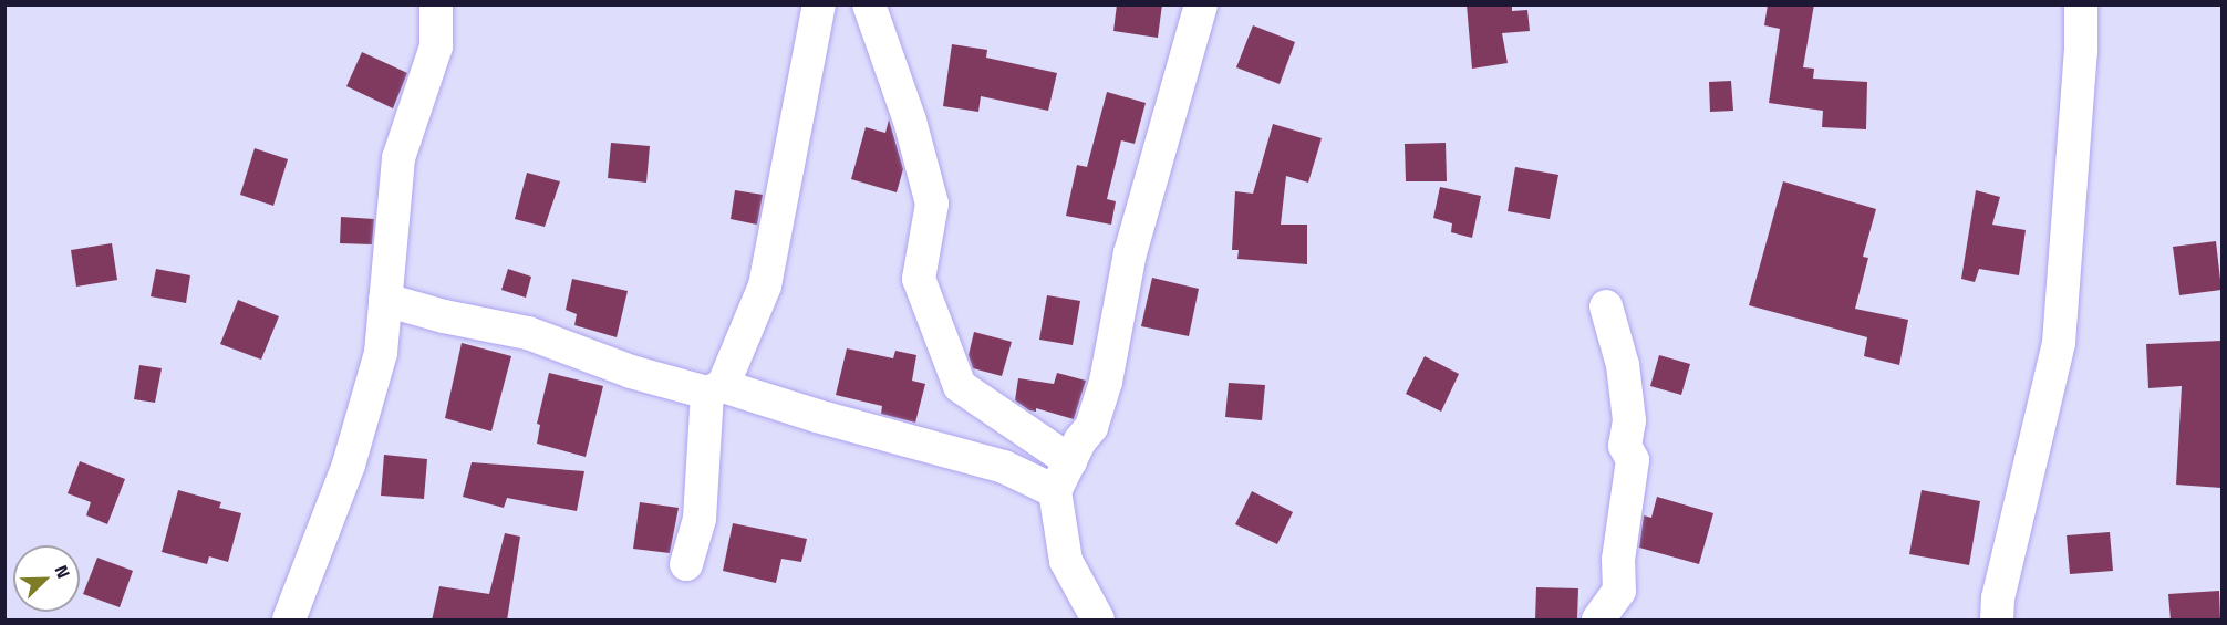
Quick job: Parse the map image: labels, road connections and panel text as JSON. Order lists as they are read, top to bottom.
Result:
{
  "north": "top right"
}
